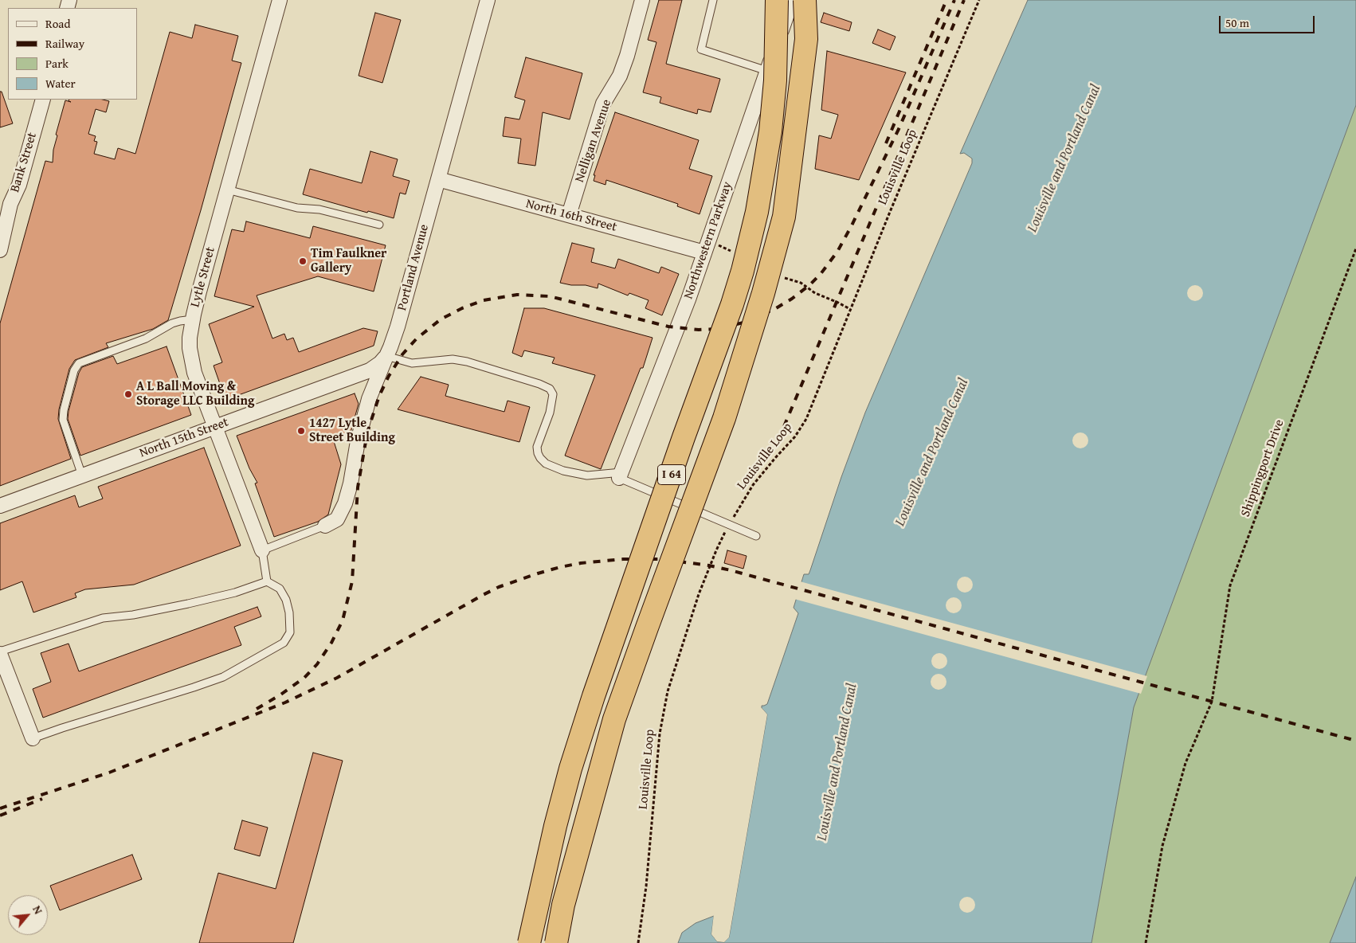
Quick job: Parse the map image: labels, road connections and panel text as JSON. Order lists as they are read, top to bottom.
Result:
{
  "streets": {
    "highway": ["I 64"],
    "street": [
      "Nelligan Avenue",
      "Bank Street",
      "North 16th Street",
      "Northwestern Parkway",
      "Portland Avenue",
      "Lytle Street",
      "North 15th Street"
    ],
    "path": ["Louisville Loop", "Shippingport Drive"]
  },
  "crossings": [
    ["Nelligan Avenue", "North 16th Street"],
    ["North 16th Street", "Northwestern Parkway"],
    ["North 16th Street", "Portland Avenue"],
    ["Portland Avenue", "North 15th Street"],
    ["Lytle Street", "North 15th Street"]
  ],
  "water": ["Louisville and Portland Canal"],
  "places": ["Tim Faulkner Gallery", "A L Ball Moving & Storage LLC Building", "1427 Lytle Street Building"],
  "legend": [
    "Road",
    "Railway",
    "Park",
    "Water"
  ],
  "scale_bar": "50 m",
  "north": "top right"
}
